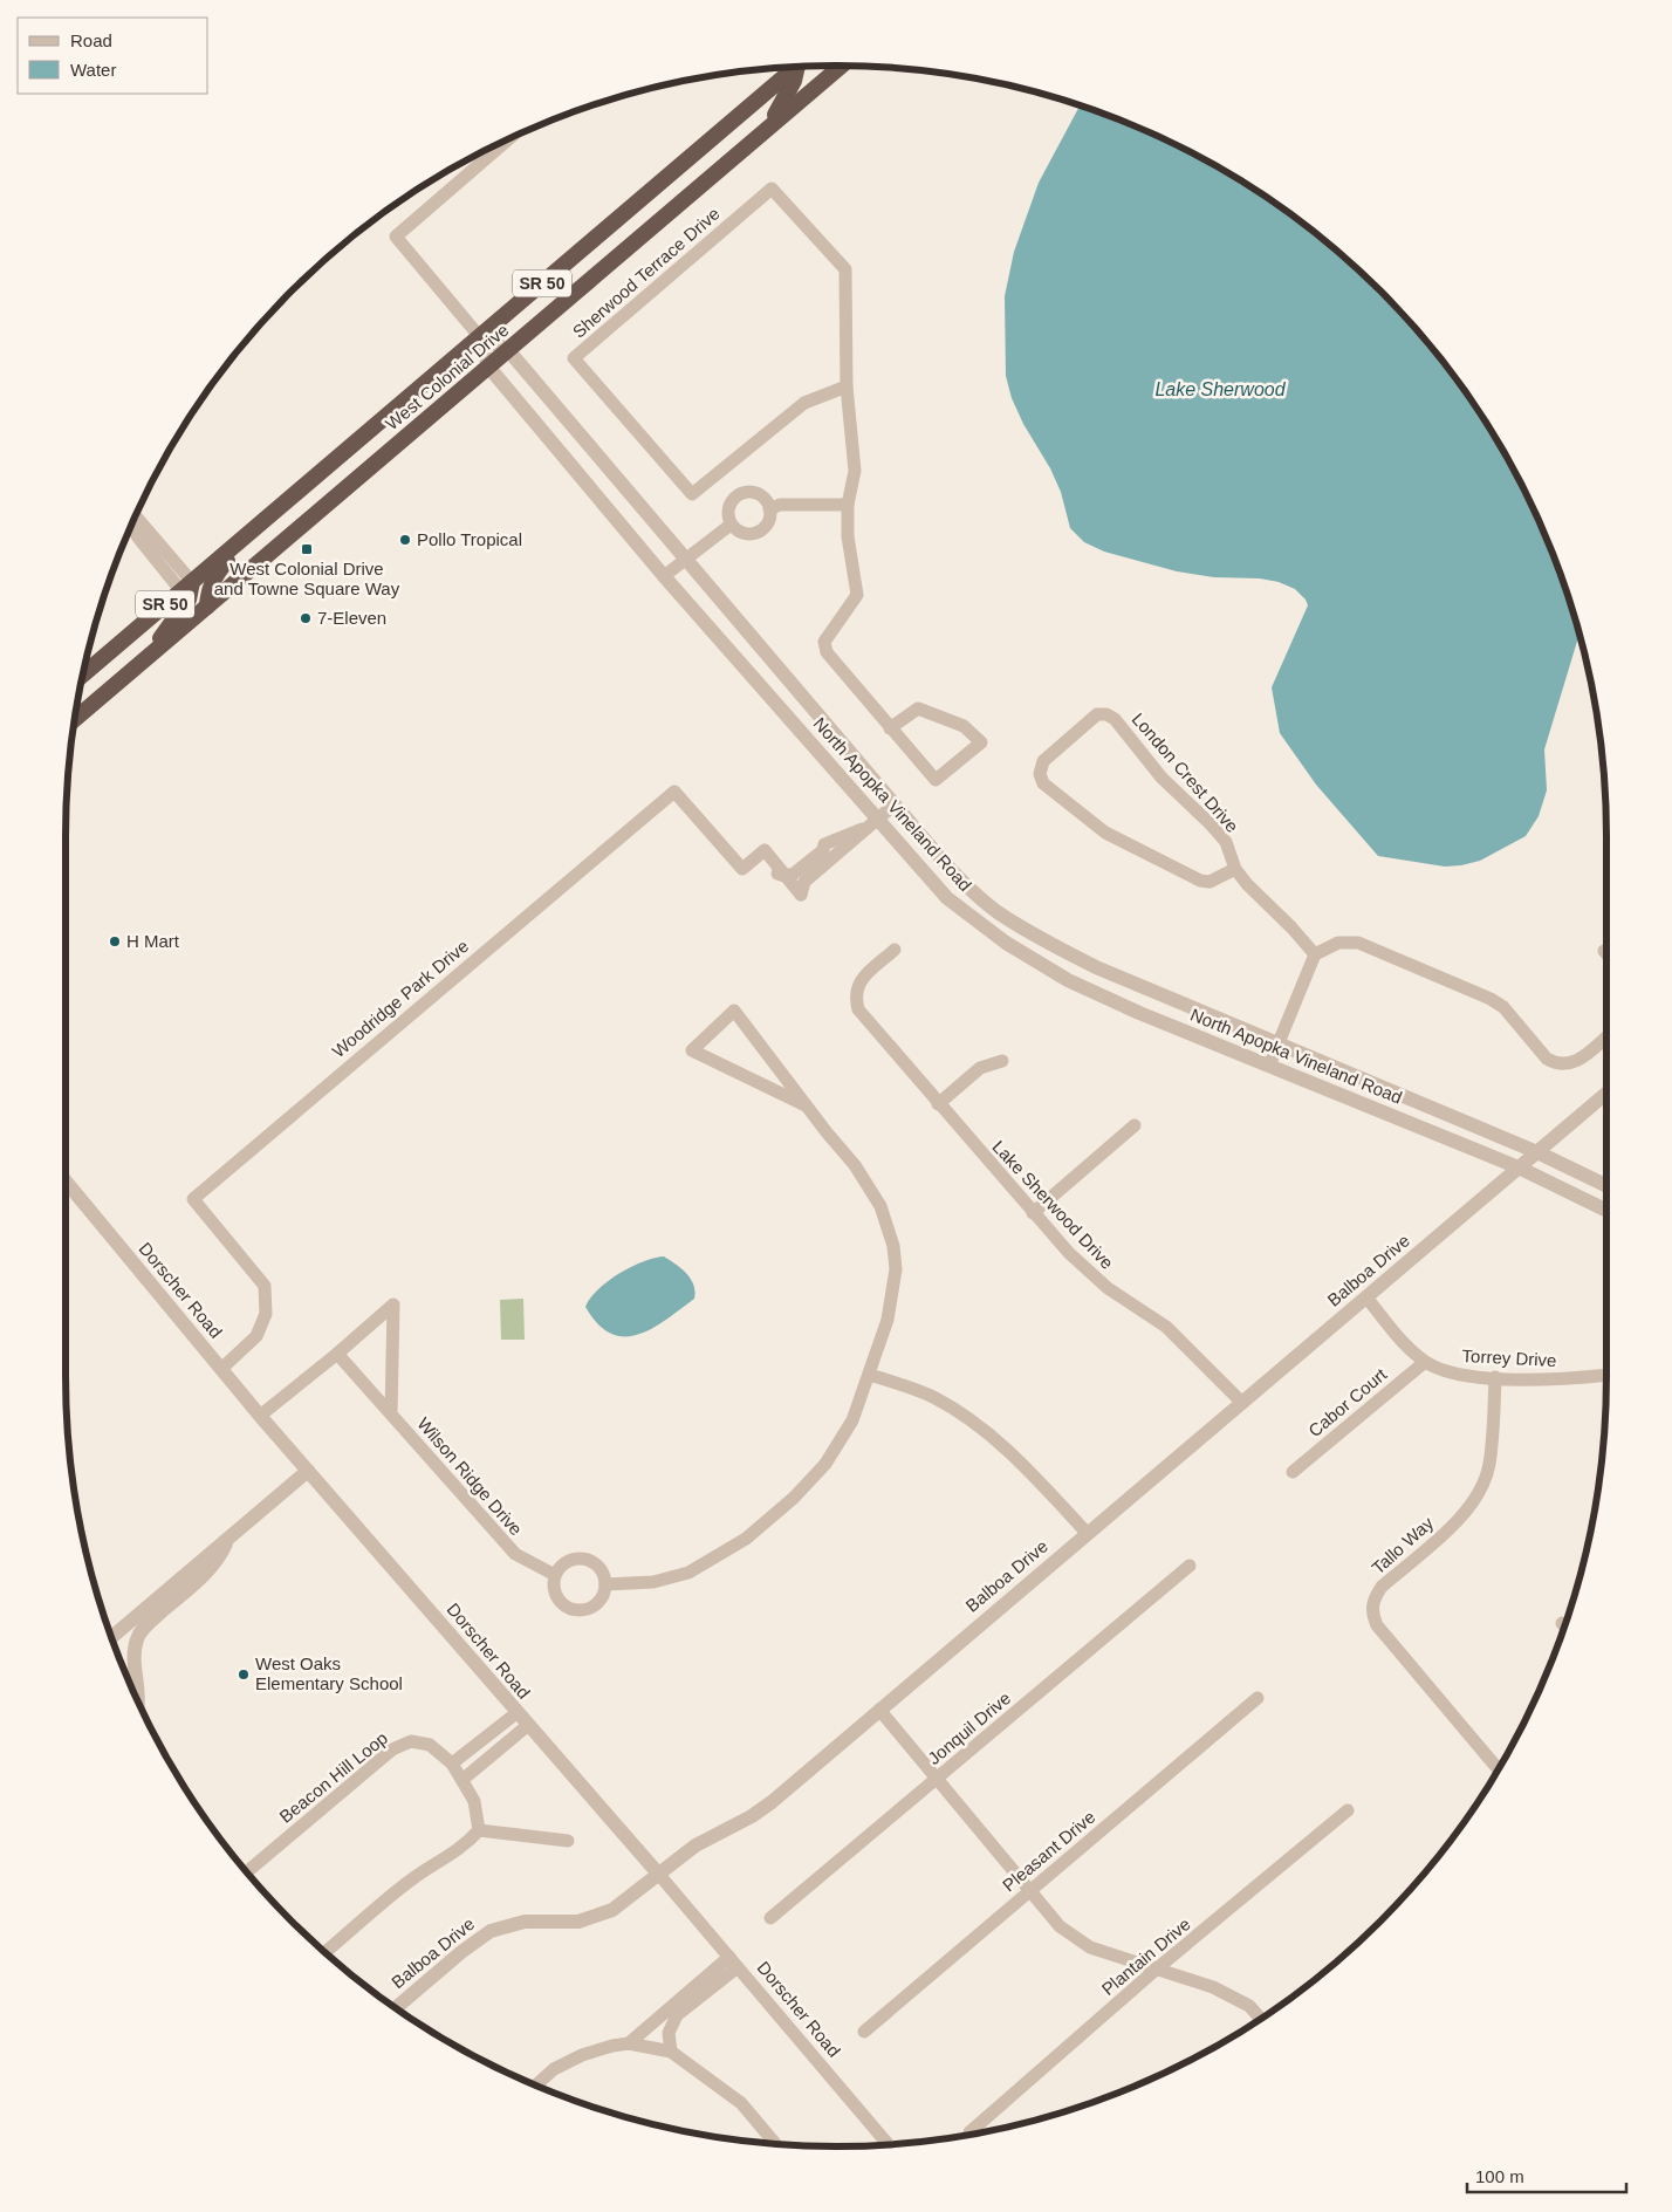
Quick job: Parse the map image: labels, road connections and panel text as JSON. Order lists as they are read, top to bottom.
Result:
{
  "streets": {
    "highway": ["SR 50", "West Colonial Drive"],
    "street": [
      "Sherwood Terrace Drive",
      "London Crest Drive",
      "North Apopka Vineland Road",
      "Woodridge Park Drive",
      "Lake Sherwood Drive",
      "Balboa Drive",
      "Dorscher Road",
      "Torrey Drive",
      "Cabor Court",
      "Wilson Ridge Drive",
      "Tallo Way",
      "Jonquil Drive",
      "Beacon Hill Loop",
      "Pleasant Drive",
      "Plantain Drive"
    ]
  },
  "crossings": [
    ["West Colonial Drive", "North Apopka Vineland Road"],
    ["North Apopka Vineland Road", "Woodridge Park Drive"],
    ["North Apopka Vineland Road", "Balboa Drive"],
    ["Woodridge Park Drive", "Dorscher Road"],
    ["Lake Sherwood Drive", "Balboa Drive"],
    ["Balboa Drive", "Dorscher Road"],
    ["Balboa Drive", "Torrey Drive"],
    ["Dorscher Road", "Wilson Ridge Drive"],
    ["Torrey Drive", "Cabor Court"],
    ["Torrey Drive", "Tallo Way"]
  ],
  "water": ["Lake Sherwood"],
  "places": {
    "other": [
      "Pollo Tropical",
      "7-Eleven",
      "H Mart",
      "West Oaks Elementary School"
    ],
    "transit": ["West Colonial Drive and Towne Square Way"]
  },
  "legend": ["Road", "Water"],
  "scale_bar": "100 m"
}
